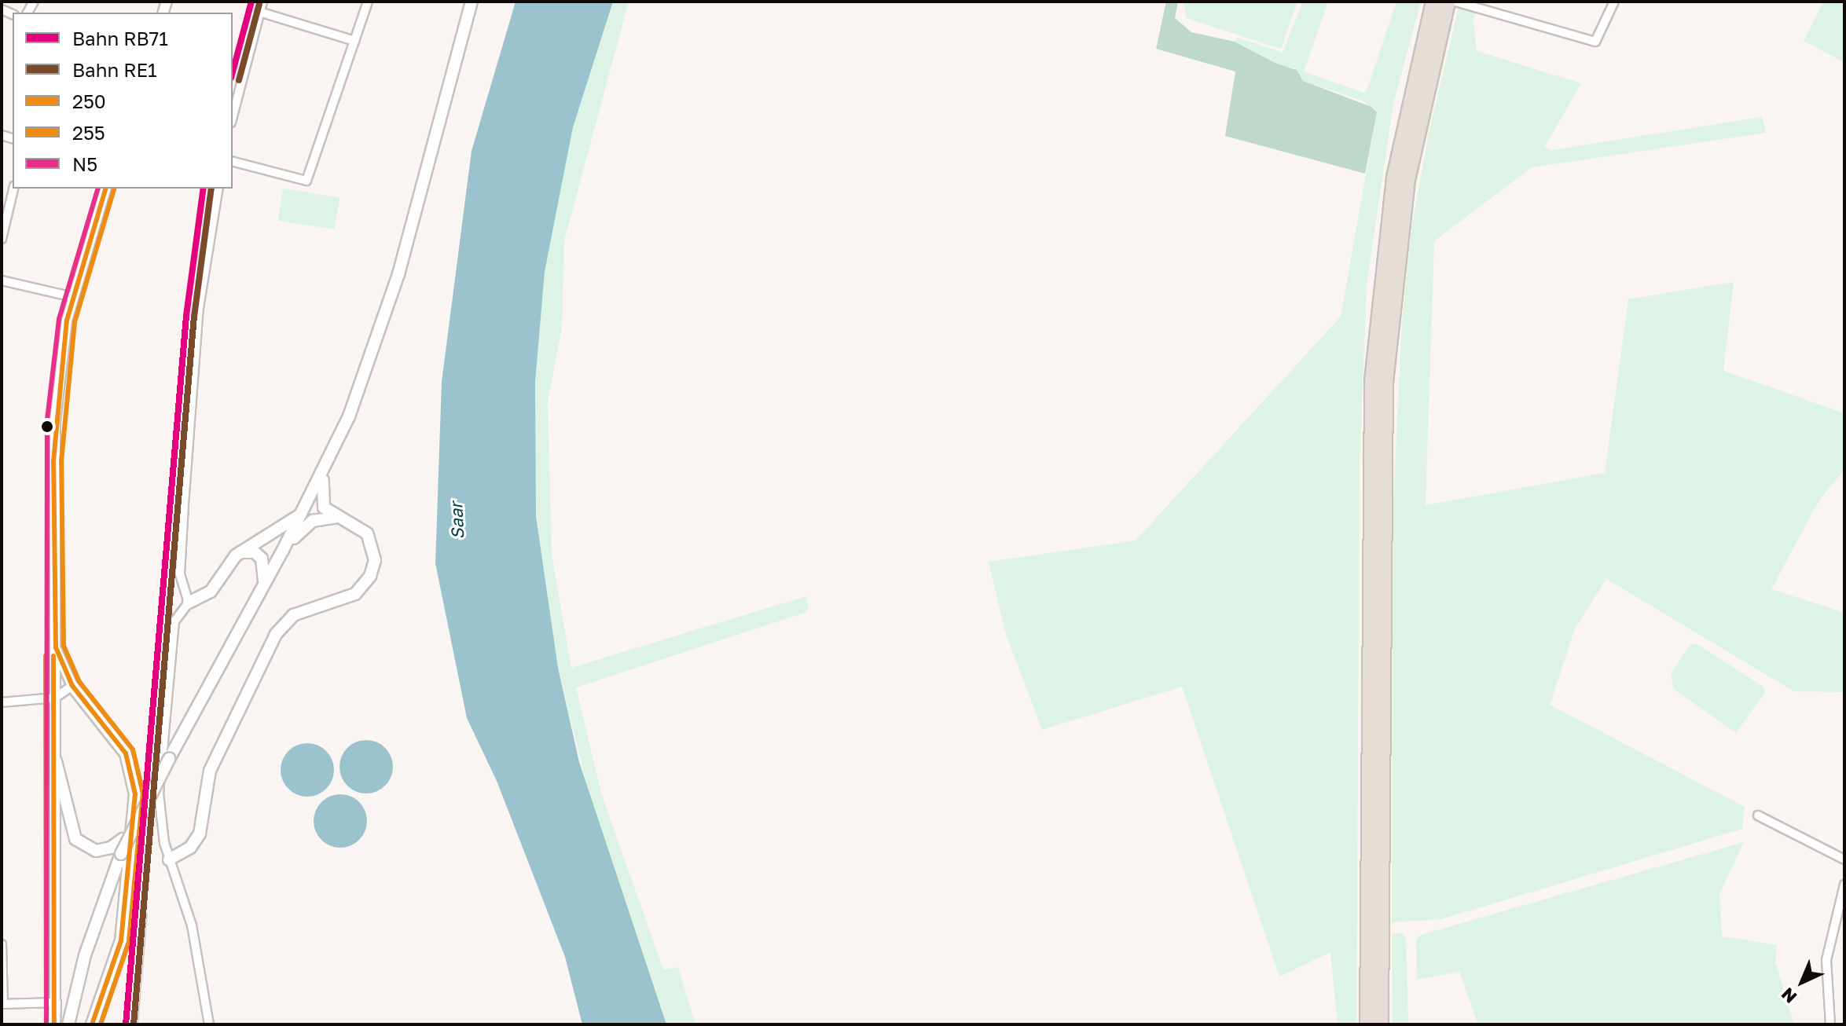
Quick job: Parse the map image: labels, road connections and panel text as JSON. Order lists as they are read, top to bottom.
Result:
{
  "water": ["Saar"],
  "lines": [
    "rail line RB71",
    "rail line RE1",
    "transit line 250",
    "transit line N5",
    "transit line 255"
  ],
  "legend": [
    "Bahn RB71",
    "Bahn RE1",
    "250",
    "255",
    "N5"
  ],
  "north": "bottom left"
}
